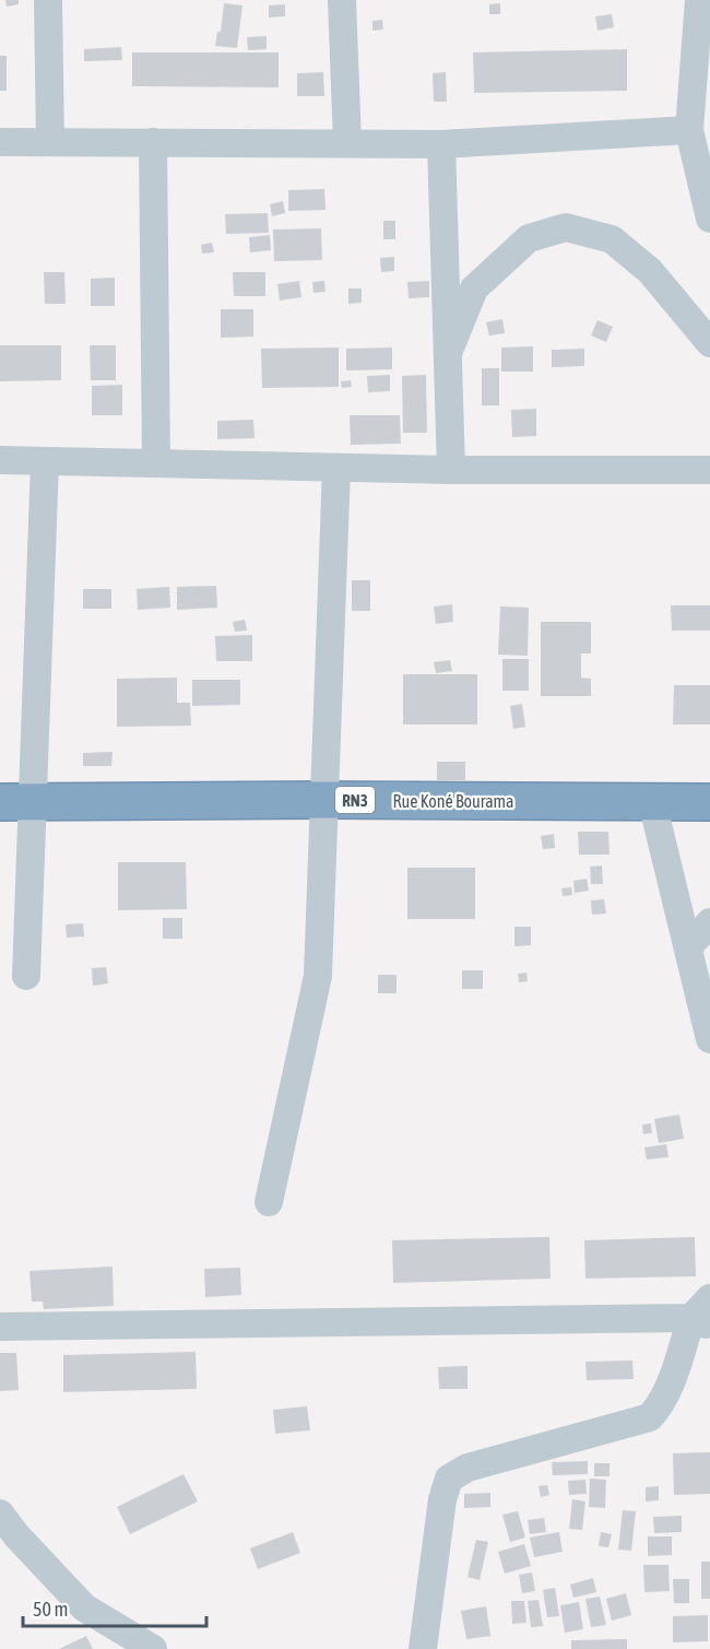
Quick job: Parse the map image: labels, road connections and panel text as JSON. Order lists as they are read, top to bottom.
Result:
{
  "streets": {
    "highway": ["RN3", "Rue Koné Bourama"]
  },
  "scale_bar": "50 m"
}
